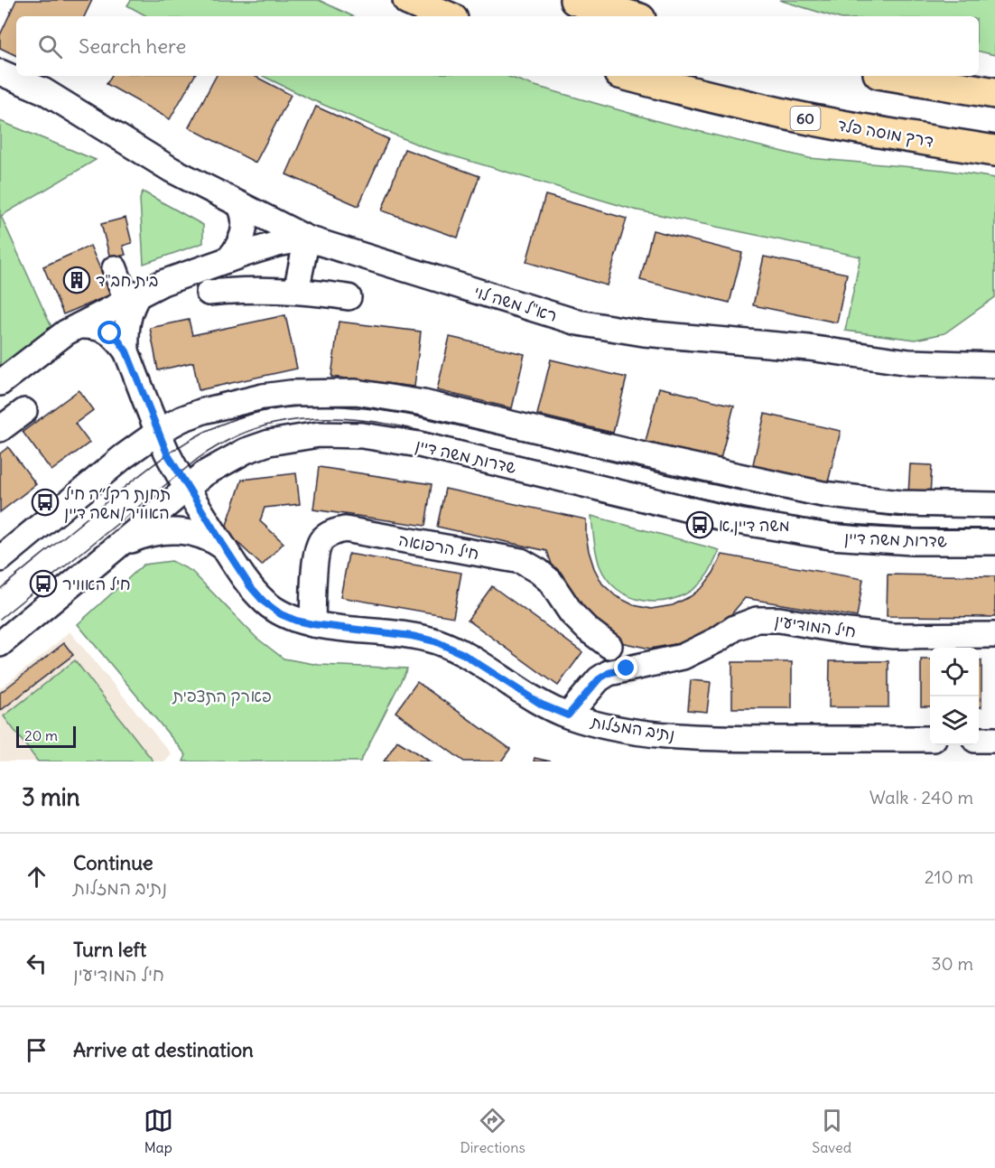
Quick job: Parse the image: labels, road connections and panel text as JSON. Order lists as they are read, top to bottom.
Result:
{
  "streets": {
    "highway": ["60", "דרך מוסה פלד"],
    "street": [
      "רא\"ל משה לוי",
      "שדרות משה דיין",
      "חיל הרפואה",
      "חיל המודיעין",
      "נתיב המזלות"
    ]
  },
  "crossings": [
    ["שדרות משה דיין", "נתיב המזלות"],
    ["חיל הרפואה", "נתיב המזלות"],
    ["חיל המודיעין", "נתיב המזלות"]
  ],
  "parks": ["פארק התצפית"],
  "places": {
    "building": ["בית חב\"ד"],
    "bus stop": ["תחנת רקל״ה חיל האוויר/משה דיין", "משה דיין א", "חיל האוויר"]
  },
  "scale_bar": "20 m",
  "page": {
    "search": "Search here",
    "scale": "20 m",
    "heading": ["3 min", "Walk · 240 m"],
    "list": [
      ["Continue", "נתיב המזלות", "210 m"],
      ["Turn left", "חיל המודיעין", "30 m"],
      "Arrive at destination"
    ],
    "nav": ["Map", "Directions", "Saved"]
  }
}
